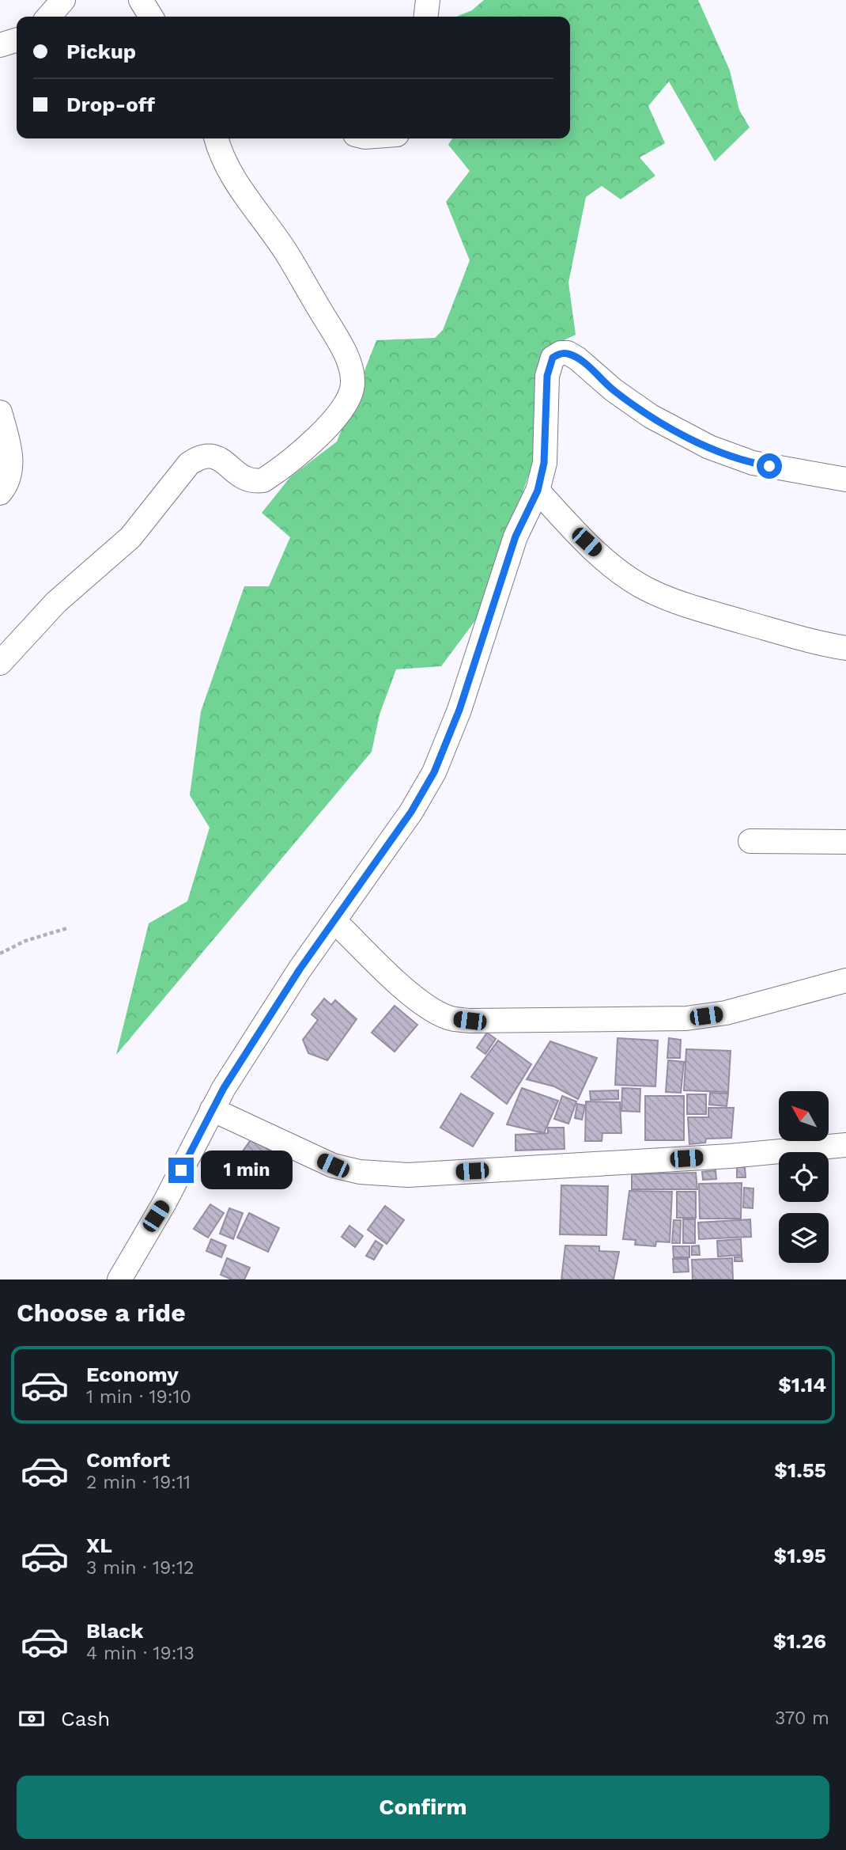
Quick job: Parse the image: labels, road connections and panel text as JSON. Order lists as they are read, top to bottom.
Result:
{
  "north": "top left",
  "page": {
    "banner": ["Pickup", "Drop-off"],
    "bubble": "1 min",
    "heading": "Choose a ride",
    "list": [
      {
        "name": "Economy",
        "note": "1 min · 19:10",
        "value": "$1.14"
      },
      {
        "name": "Comfort",
        "note": "2 min · 19:11",
        "value": "$1.55"
      },
      {
        "name": "XL",
        "note": "3 min · 19:12",
        "value": "$1.95"
      },
      {
        "name": "Black",
        "note": "4 min · 19:13",
        "value": "$1.26"
      }
    ],
    "pay": ["Cash", "370 m"],
    "buttons": "Confirm"
  }
}
